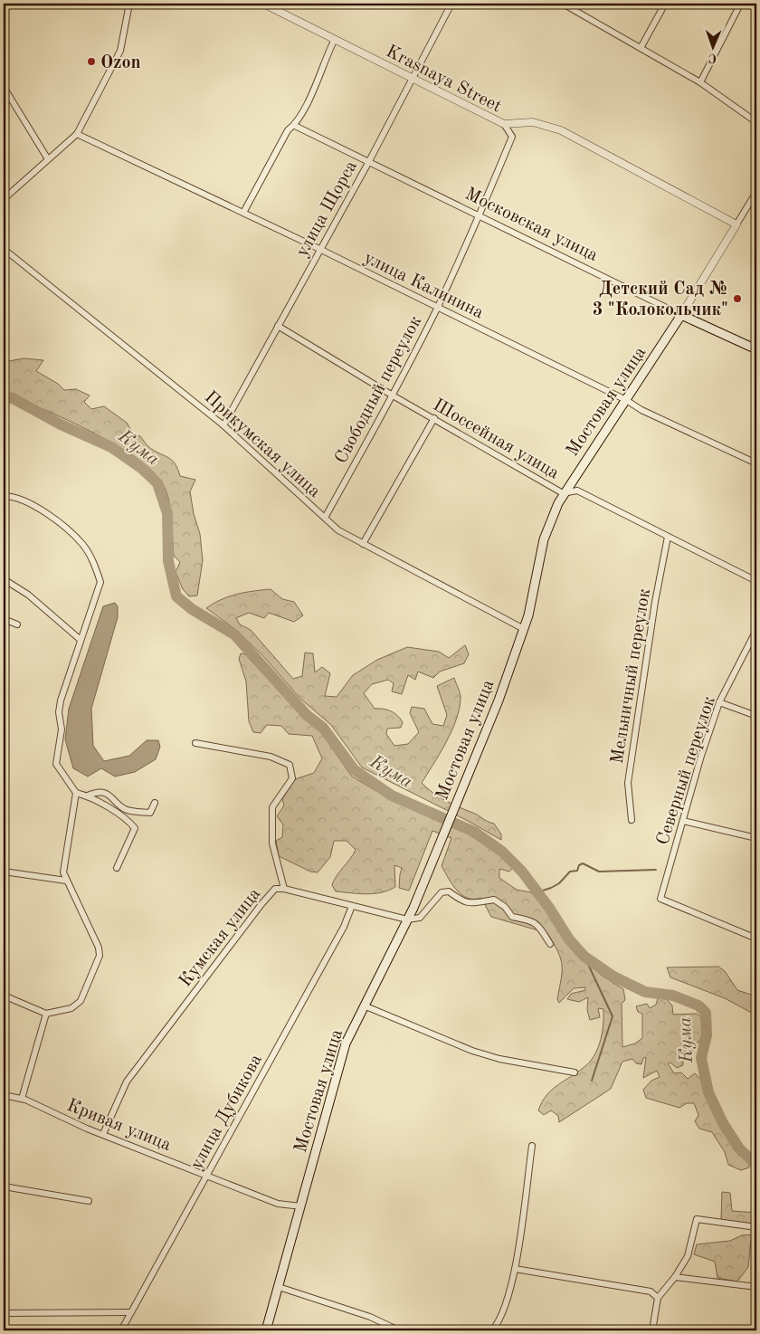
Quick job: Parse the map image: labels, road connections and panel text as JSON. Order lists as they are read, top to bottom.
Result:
{
  "streets": {
    "main road": ["Московская улица", "Мостовая улица"],
    "street": [
      "Krasnaya Street",
      "улица Щорса",
      "улица Калинина",
      "Свободный переулок",
      "Шоссейная улица",
      "Прикумская улица",
      "Мельничный переулок",
      "Северный переулок",
      "Кумская улица",
      "улица Дубикова",
      "Кривая улица"
    ]
  },
  "crossings": [
    ["Krasnaya Street", "улица Щорса"],
    ["Krasnaya Street", "Свободный переулок"],
    ["Krasnaya Street", "Мостовая улица"],
    ["улица Щорса", "Московская улица"],
    ["улица Щорса", "улица Калинина"],
    ["улица Щорса", "Шоссейная улица"],
    ["улица Щорса", "Прикумская улица"],
    ["Московская улица", "Свободный переулок"],
    ["Московская улица", "Мостовая улица"],
    ["улица Калинина", "Свободный переулок"],
    ["улица Калинина", "Мостовая улица"],
    ["Свободный переулок", "Шоссейная улица"],
    ["Свободный переулок", "Прикумская улица"],
    ["Мостовая улица", "Шоссейная улица"],
    ["Мостовая улица", "Прикумская улица"],
    ["Мостовая улица", "Кривая улица"],
    ["Шоссейная улица", "Мельничный переулок"],
    ["Кумская улица", "Кривая улица"],
    ["улица Дубикова", "Кривая улица"]
  ],
  "water": ["Кума"],
  "places": ["Ozon", "Детский Сад № 3 \"Колокольчик\""],
  "north": "bottom"
}
